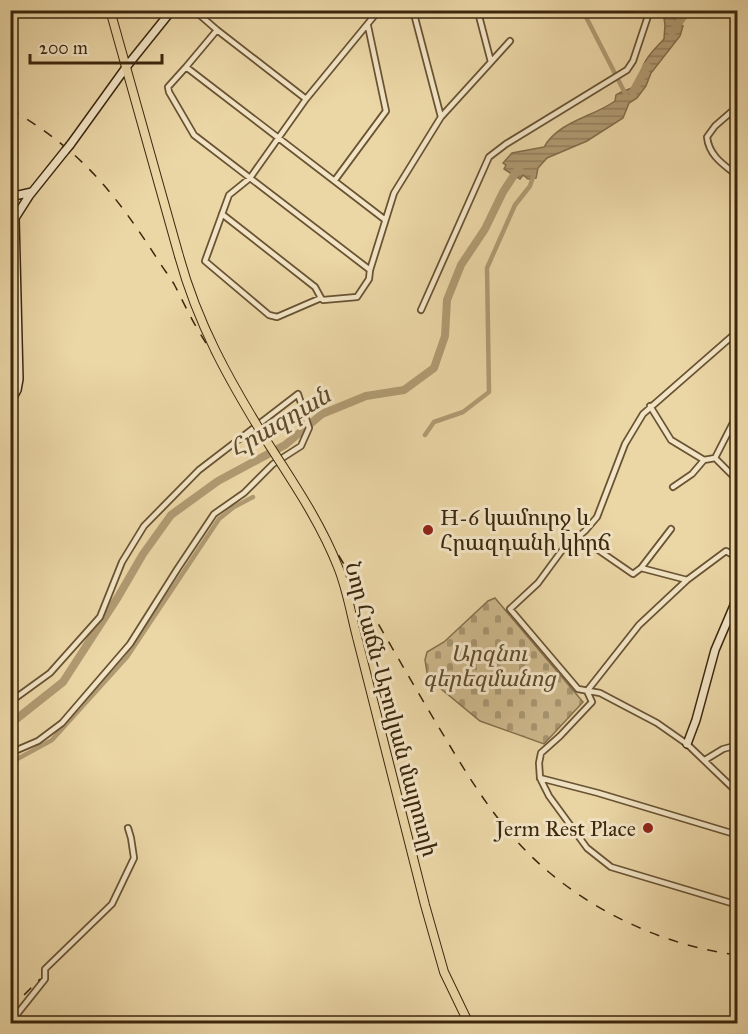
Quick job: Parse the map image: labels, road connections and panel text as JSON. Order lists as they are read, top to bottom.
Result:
{
  "streets": {
    "main road": ["Նոր Հաճն-Աբովյան մայրուղի"]
  },
  "water": ["Հրազդան"],
  "parks": ["Արզնու գերեզմանոց"],
  "places": ["H-6 կամուրջ և Հրազդանի կիրճ", "Jerm Rest Place"],
  "scale_bar": "200 m"
}
